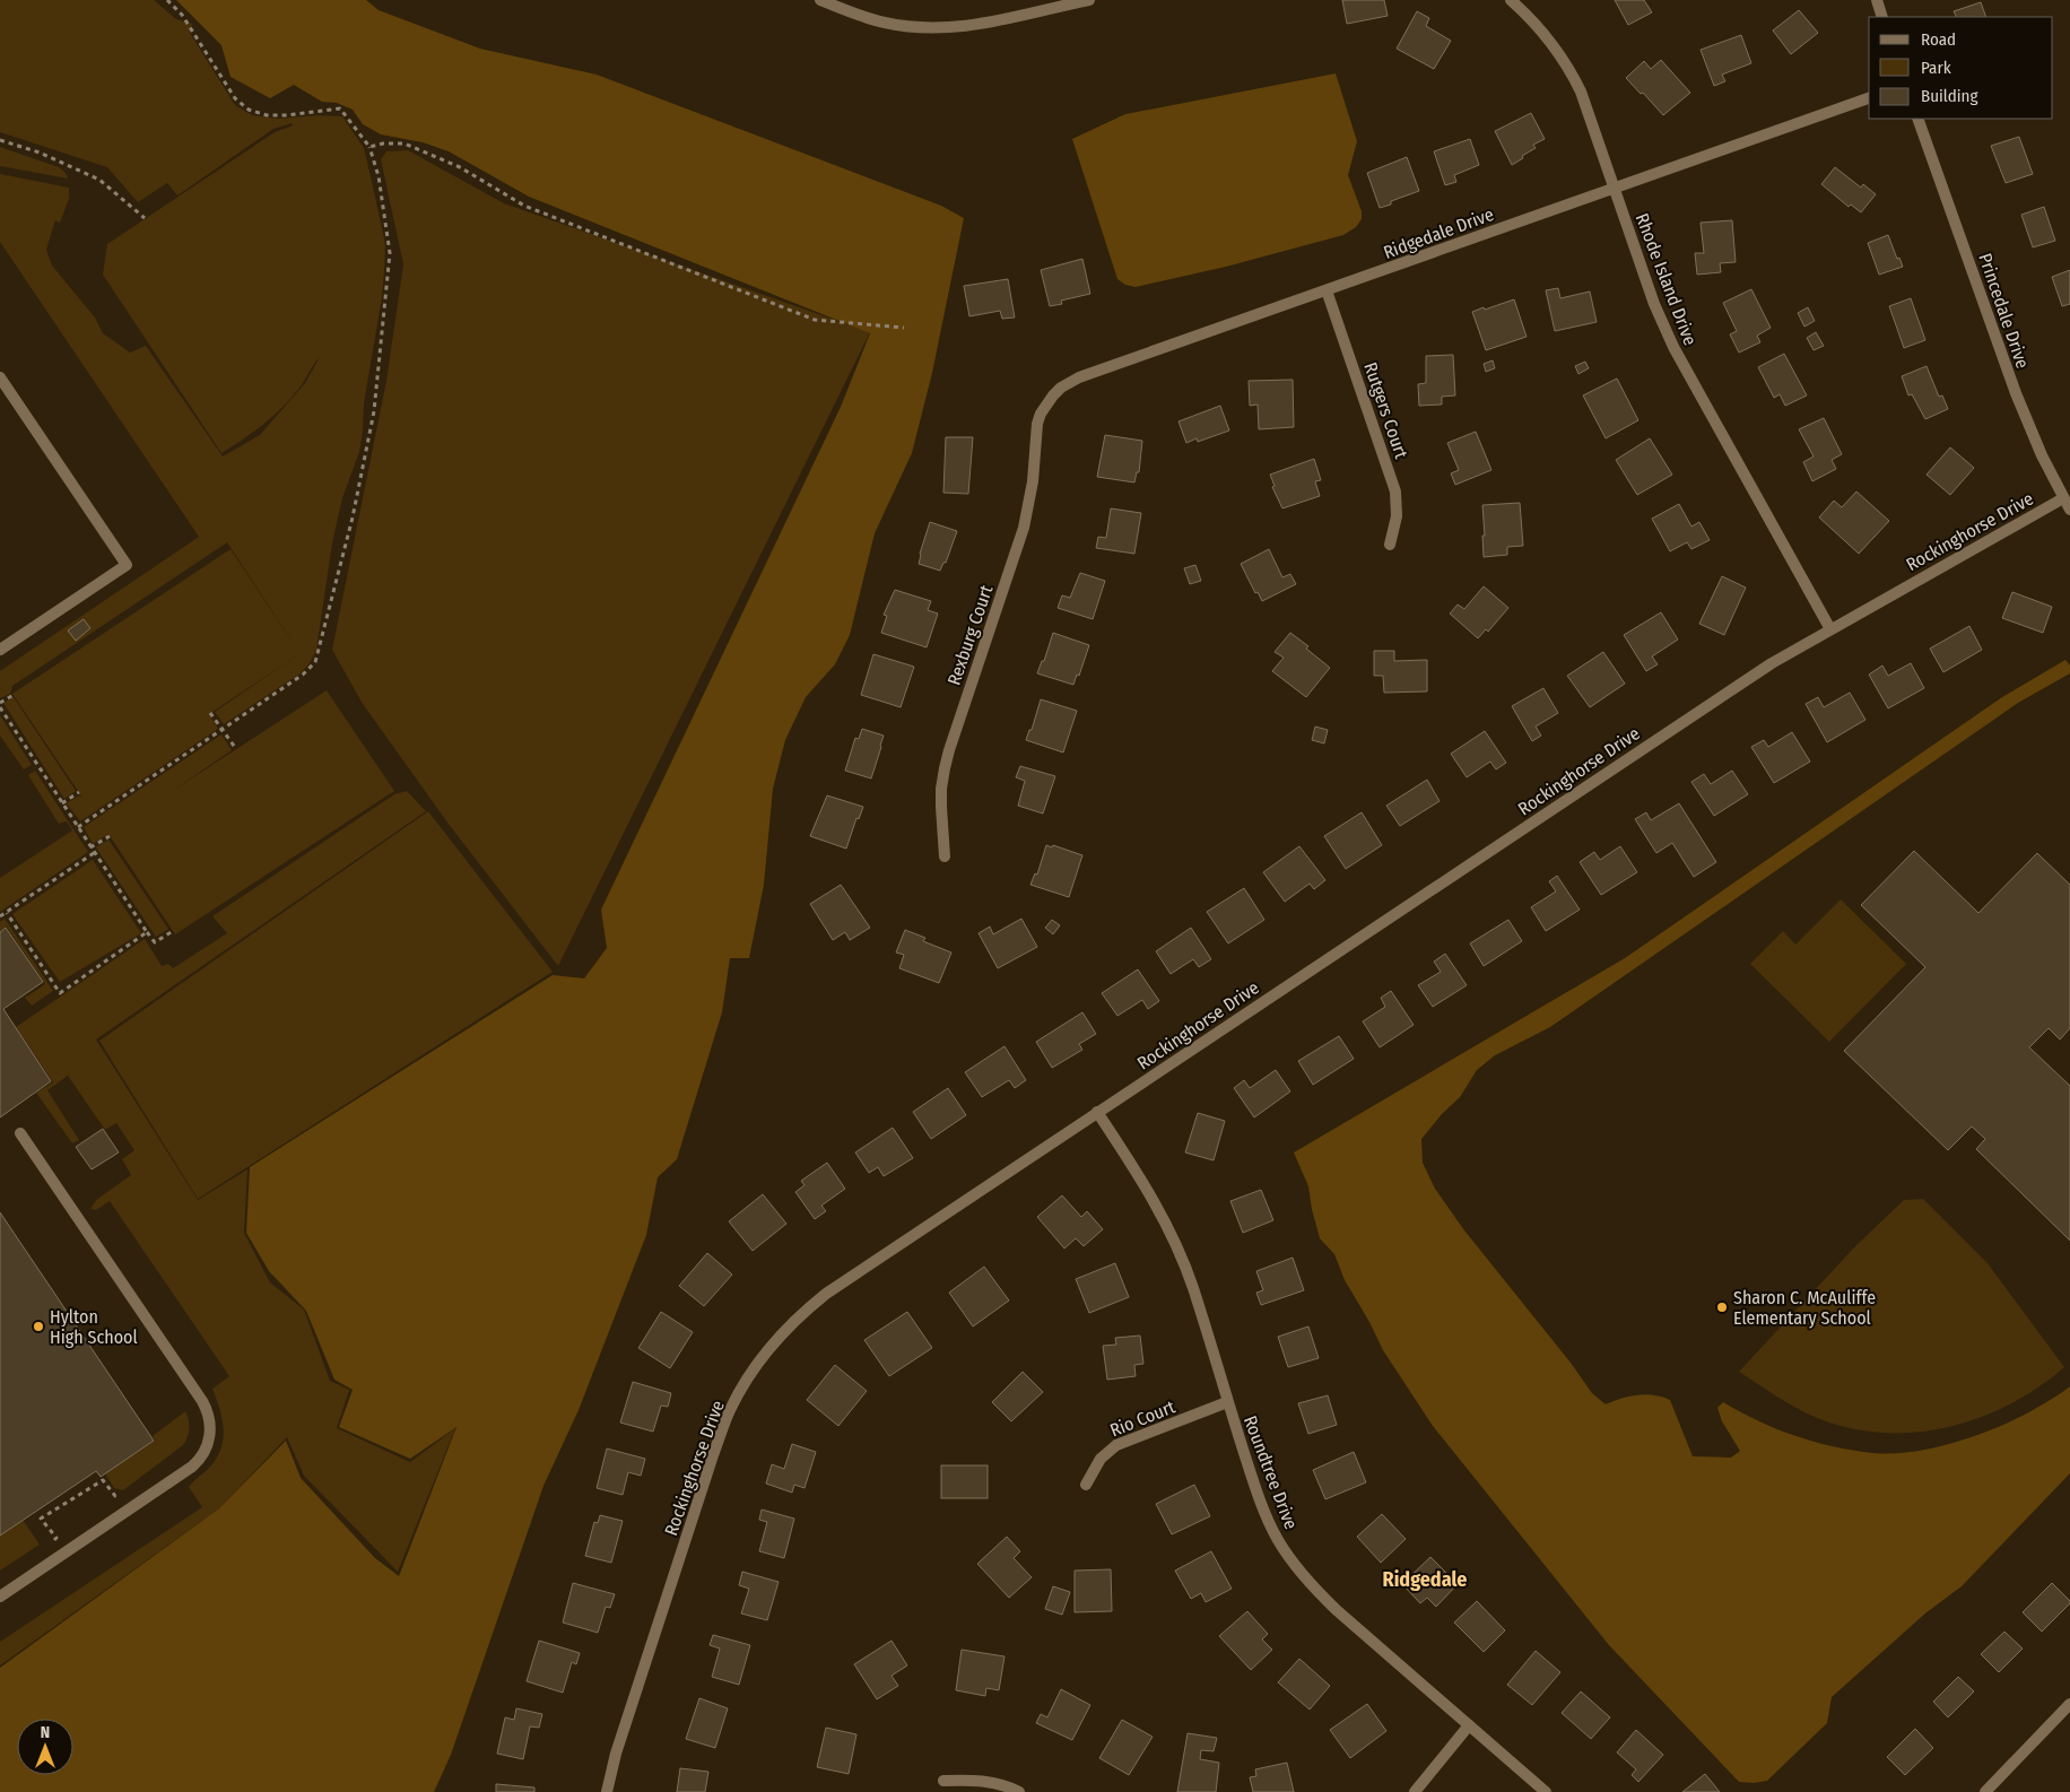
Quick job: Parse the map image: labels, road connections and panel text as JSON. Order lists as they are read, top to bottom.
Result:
{
  "streets": {
    "street": [
      "Ridgedale Drive",
      "Rhode Island Drive",
      "Princedale Drive",
      "Rutgers Court",
      "Rockinghorse Drive",
      "Rexburg Court",
      "Rio Court",
      "Roundtree Drive"
    ]
  },
  "crossings": [
    ["Ridgedale Drive", "Rhode Island Drive"],
    ["Ridgedale Drive", "Rutgers Court"],
    ["Ridgedale Drive", "Rexburg Court"],
    ["Rhode Island Drive", "Rockinghorse Drive"],
    ["Princedale Drive", "Rockinghorse Drive"],
    ["Rockinghorse Drive", "Roundtree Drive"],
    ["Rio Court", "Roundtree Drive"]
  ],
  "districts": ["Ridgedale"],
  "places": ["Sharon C. McAuliffe Elementary School", "Hylton High School"],
  "legend": ["Road", "Park", "Building"],
  "north": "top"
}
